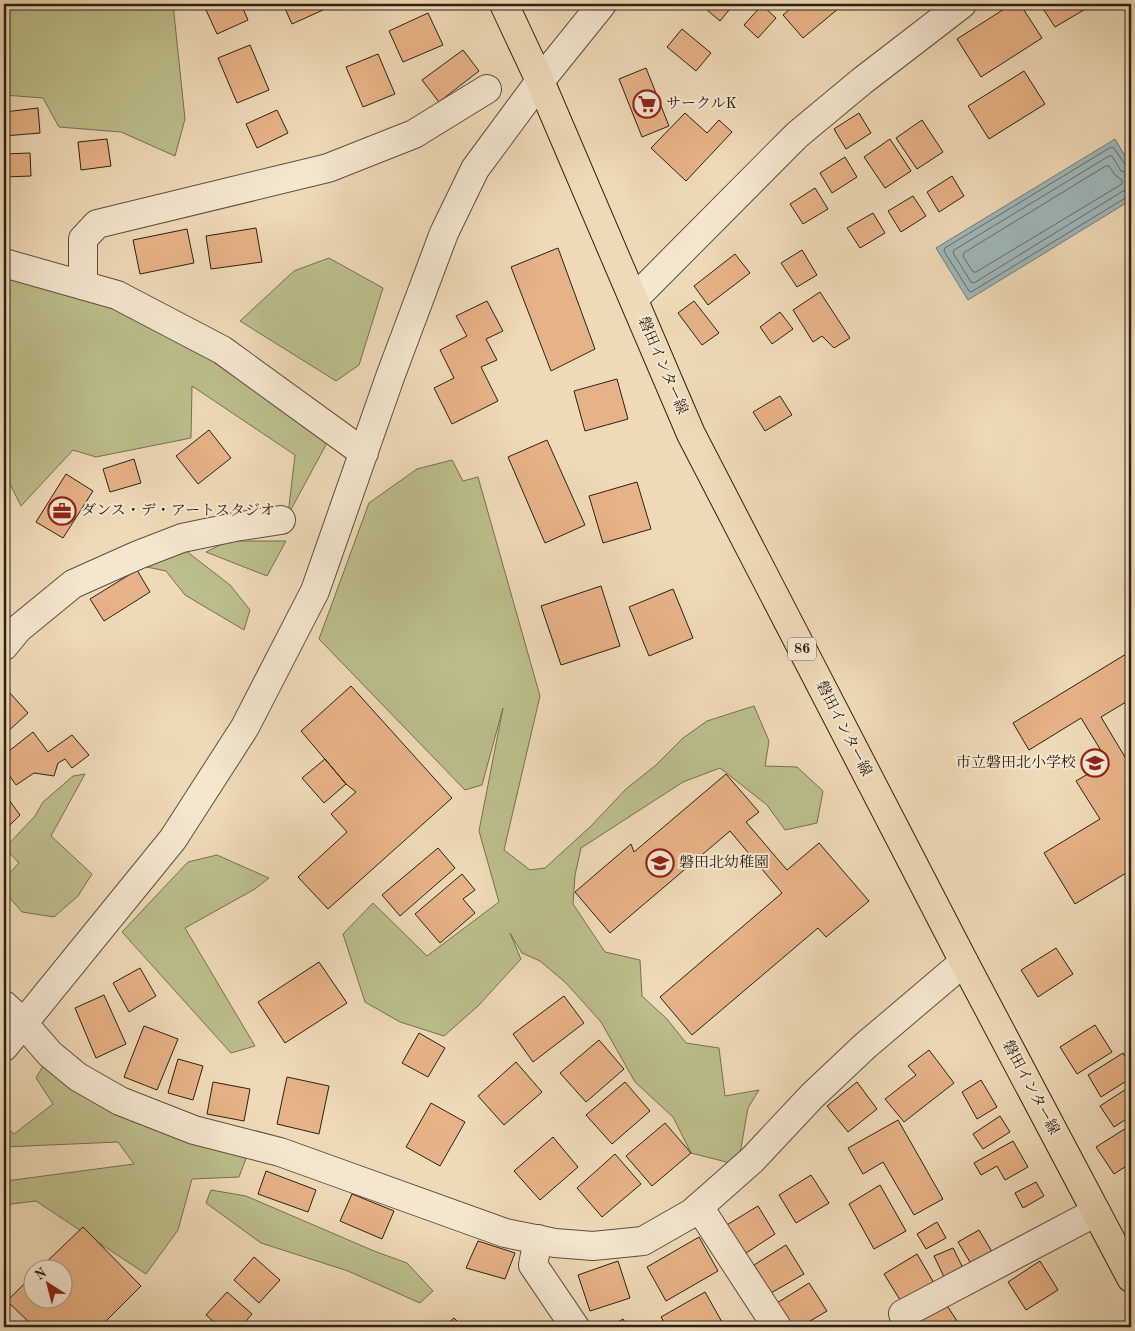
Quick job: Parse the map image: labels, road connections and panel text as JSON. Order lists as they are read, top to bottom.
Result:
{
  "streets": {
    "main road": ["磐田インター線", "86"]
  },
  "places": {
    "supermarket": ["サークルK"],
    "office": ["ダンス・デ・アートスタジオ"],
    "school or university": ["市立磐田北小学校", "磐田北幼稚園"]
  },
  "north": "top left"
}
